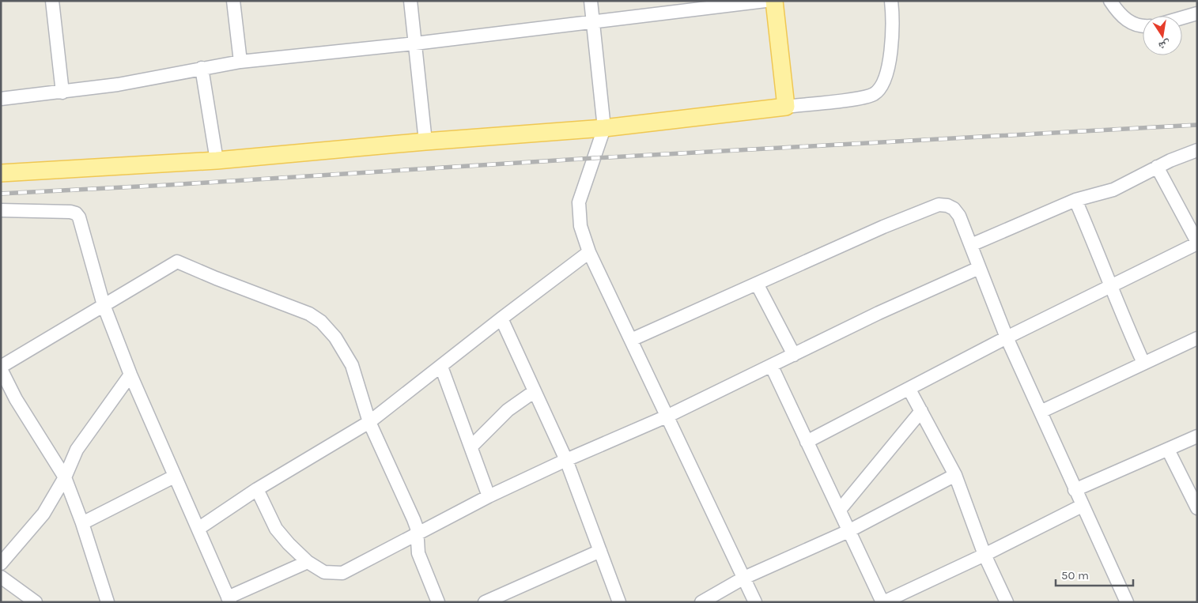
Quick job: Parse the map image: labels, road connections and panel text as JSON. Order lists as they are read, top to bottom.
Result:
{
  "scale_bar": "50 m",
  "north": "bottom"
}
